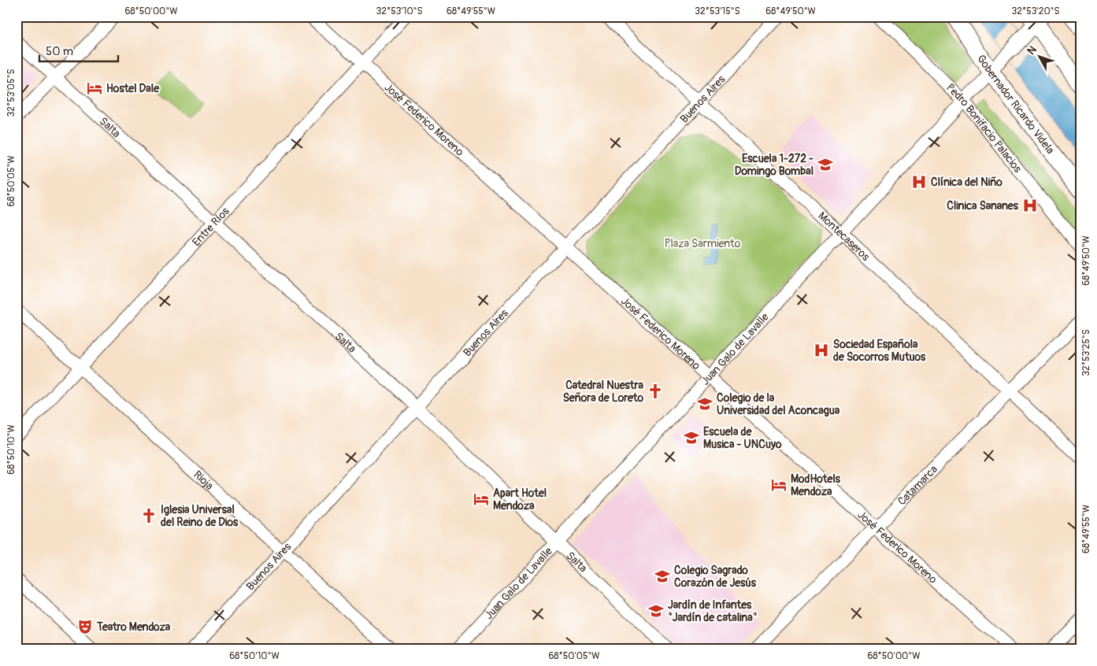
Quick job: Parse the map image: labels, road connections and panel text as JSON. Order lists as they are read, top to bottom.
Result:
{
  "streets": {
    "highway": ["Gobernador Ricardo Videla"],
    "street": [
      "Buenos Aires",
      "José Federico Moreno",
      "Salta",
      "Pedro Bonifacio Palacios",
      "Entre Ríos",
      "Montecaseros",
      "Juan Galo de Lavalle",
      "Rioja",
      "Catamarca"
    ]
  },
  "crossings": [
    ["Buenos Aires", "José Federico Moreno"],
    ["Buenos Aires", "Salta"],
    ["Buenos Aires", "Montecaseros"],
    ["Buenos Aires", "Rioja"],
    ["Gobernador Ricardo Videla", "Juan Galo de Lavalle"],
    ["José Federico Moreno", "Entre Ríos"],
    ["José Federico Moreno", "Juan Galo de Lavalle"],
    ["José Federico Moreno", "Catamarca"],
    ["Salta", "Entre Ríos"],
    ["Salta", "Juan Galo de Lavalle"],
    ["Pedro Bonifacio Palacios", "Juan Galo de Lavalle"],
    ["Entre Ríos", "Rioja"],
    ["Montecaseros", "Juan Galo de Lavalle"],
    ["Montecaseros", "Catamarca"]
  ],
  "parks": ["Plaza Sarmiento"],
  "places": {
    "hotel": ["Hostel Dale", "ModHotels Mendoza", "Apart Hotel Mendoza"],
    "school or university": [
      "Escuela 1-272 - Domingo Bombal",
      "Colegio de la Universidad del Aconcagua",
      "Escuela de Musica - UNCuyo",
      "Colegio Sagrado Corazón de Jesús",
      "Jardín de Infantes \"Jardín de catalina\""
    ],
    "hospital": ["Clínica del Niño", "Clinica Sananes", "Sociedad Española de Socorros Mutuos"],
    "church": ["Catedral Nuestra Señora de Loreto", "Iglesia Universal del Reino de Dios"],
    "theatre": ["Teatro Mendoza"]
  },
  "scale_bar": "50 m",
  "north": "top left",
  "coordinates": [
    "68°50'00\"W",
    "32°53'10\"S",
    "68°49'55\"W",
    "32°53'15\"S",
    "68°49'50\"W",
    "32°53'20\"S",
    "32°53'05\"S",
    "68°50'05\"W",
    "32°53'25\"S",
    "68°50'10\"W"
  ]
}
